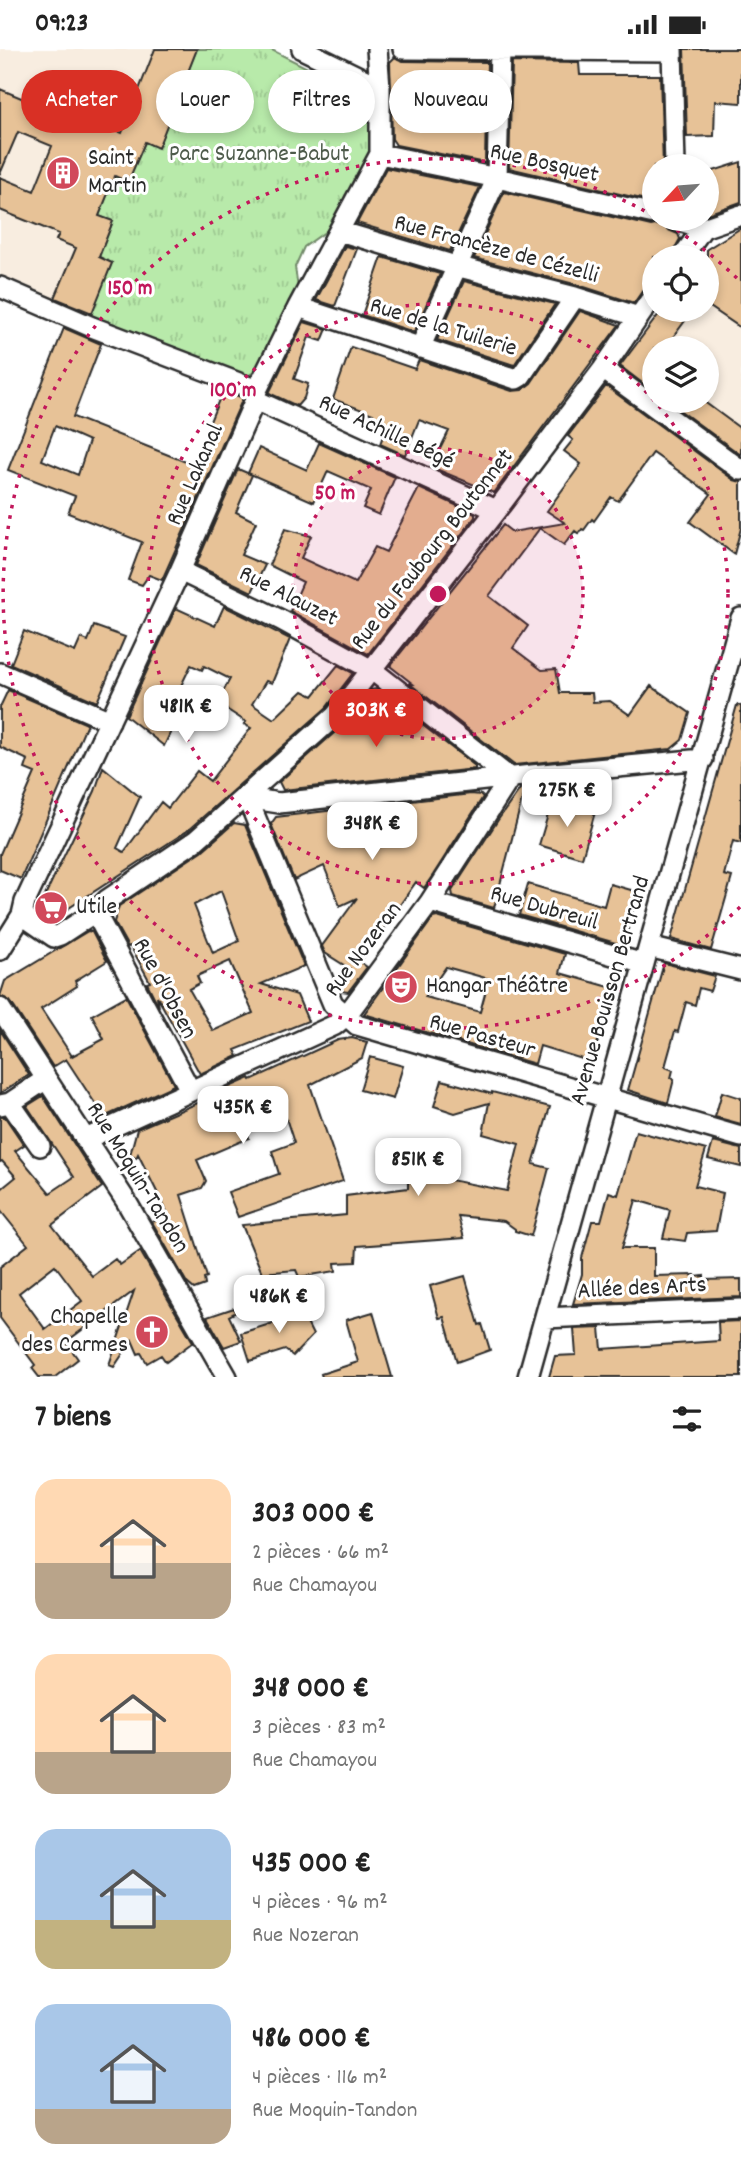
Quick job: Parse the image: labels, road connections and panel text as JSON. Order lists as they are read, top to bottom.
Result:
{
  "streets": {
    "street": [
      "Rue Bosquet",
      "Rue Francèze de Cézelli",
      "Rue de la Tuilerie",
      "Rue Achille Bégé",
      "Rue Lakanal",
      "Rue du Faubourg Boutonnet",
      "Rue Alauzet",
      "Rue Dubreuil",
      "Rue Nozeran",
      "Rue d'Obsen",
      "Avenue Bouisson Bertrand",
      "Rue Pasteur",
      "Rue Moquin-Tandon",
      "Allée des Arts"
    ]
  },
  "crossings": [
    ["Rue Bosquet", "Rue Lakanal"],
    ["Rue Francèze de Cézelli", "Rue de la Tuilerie"],
    ["Rue Francèze de Cézelli", "Rue Lakanal"],
    ["Rue Francèze de Cézelli", "Rue du Faubourg Boutonnet"],
    ["Rue de la Tuilerie", "Rue Lakanal"],
    ["Rue Achille Bégé", "Rue Lakanal"],
    ["Rue Achille Bégé", "Rue du Faubourg Boutonnet"],
    ["Rue Lakanal", "Rue du Faubourg Boutonnet"],
    ["Rue Lakanal", "Rue Alauzet"],
    ["Rue du Faubourg Boutonnet", "Rue Alauzet"],
    ["Rue du Faubourg Boutonnet", "Rue d'Obsen"],
    ["Rue Alauzet", "Rue Nozeran"],
    ["Rue Dubreuil", "Rue Nozeran"],
    ["Rue Dubreuil", "Avenue Bouisson Bertrand"],
    ["Rue Nozeran", "Rue d'Obsen"],
    ["Rue Nozeran", "Rue Pasteur"],
    ["Rue Nozeran", "Rue Moquin-Tandon"],
    ["Avenue Bouisson Bertrand", "Rue Pasteur"],
    ["Avenue Bouisson Bertrand", "Allée des Arts"]
  ],
  "parks": ["Parc Suzanne-Babut"],
  "places": {
    "building": ["Saint Martin"],
    "supermarket": ["Utile"],
    "theatre": ["Hangar Théâtre"],
    "church": ["Chapelle des Carmes"]
  },
  "north": "bottom left",
  "page": {
    "status": "09:23",
    "chip": [
      "Acheter",
      "Louer",
      "Filtres",
      "Nouveau"
    ],
    "price": [
      "481K €",
      "303K €",
      "275K €",
      "348K €",
      "435K €",
      "851K €",
      "486K €"
    ],
    "heading": "7 biens",
    "list": [
      {
        "name": "303 000 €",
        "note": "2 pièces · 66 m² · Rue Chamayou"
      },
      {
        "name": "348 000 €",
        "note": "3 pièces · 83 m² · Rue Chamayou"
      },
      {
        "name": "435 000 €",
        "note": "4 pièces · 96 m² · Rue Nozeran"
      },
      {
        "name": "486 000 €",
        "note": "4 pièces · 116 m² · Rue Moquin-Tandon"
      }
    ]
  },
  "rings": ["150 m", "100 m", "50 m"]
}
